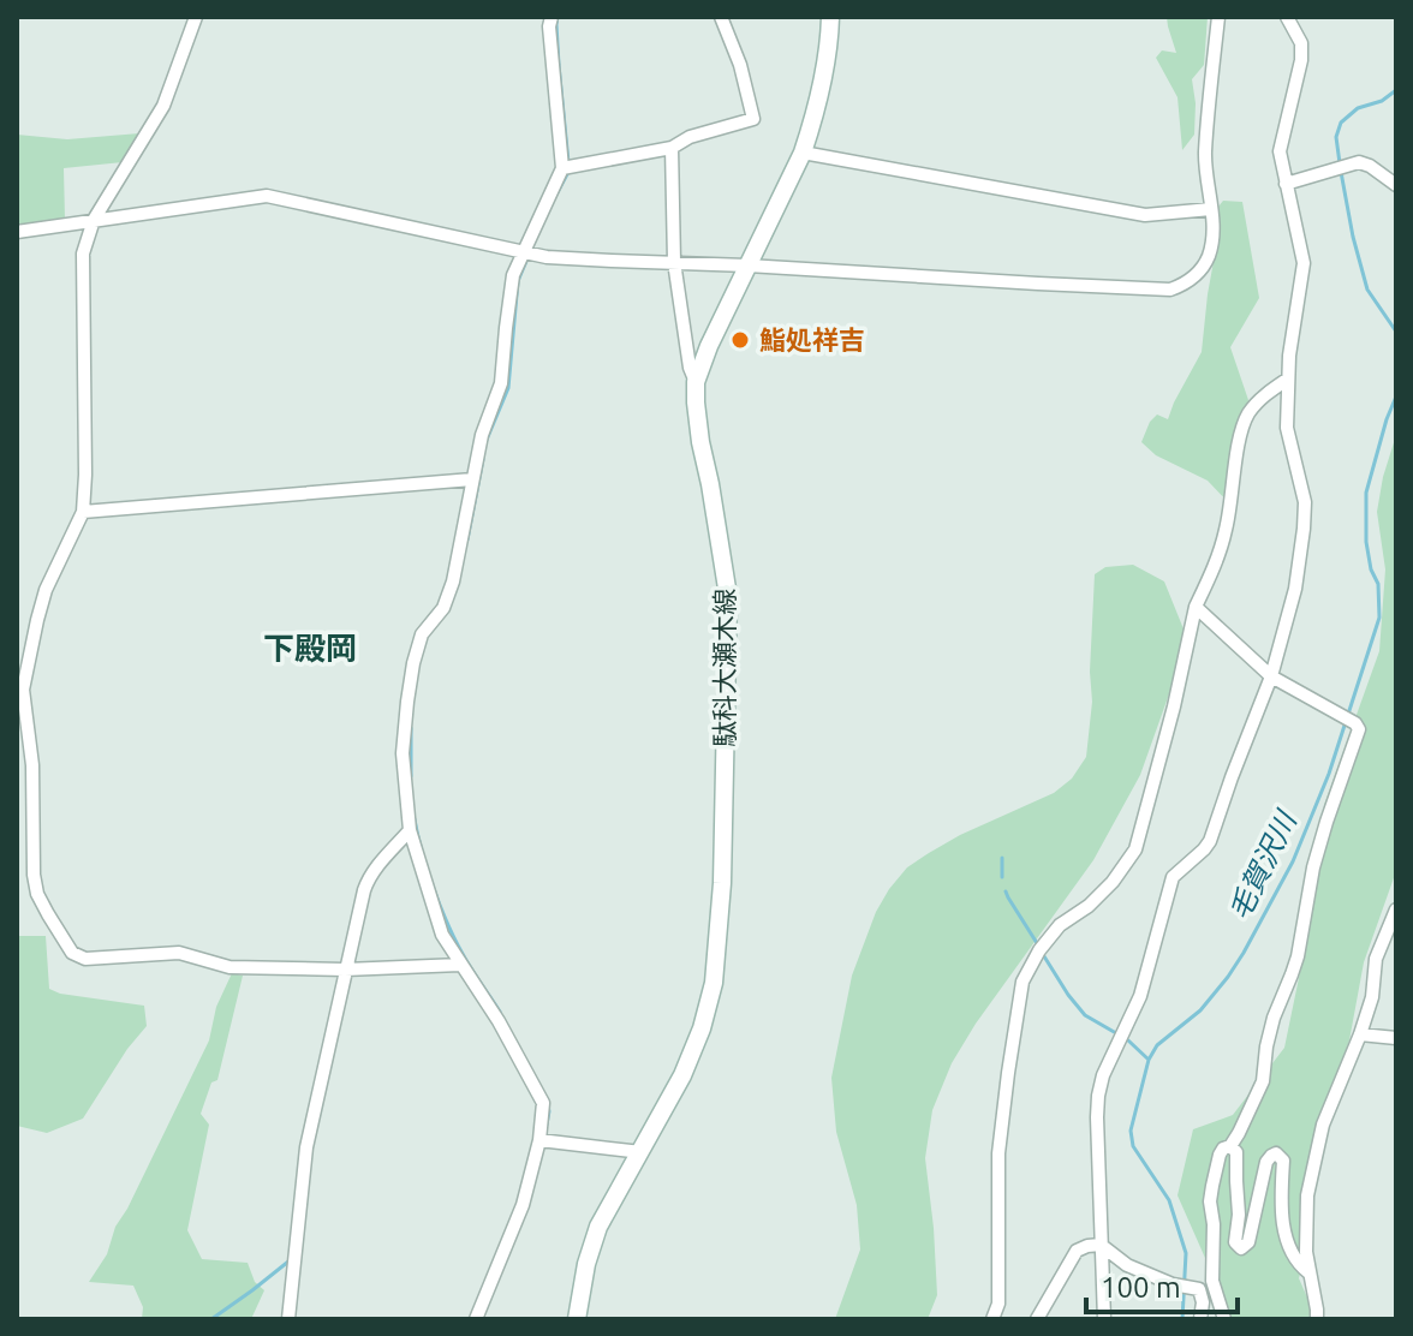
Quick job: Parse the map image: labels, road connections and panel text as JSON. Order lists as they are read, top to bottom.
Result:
{
  "streets": {
    "main road": ["駄科大瀬木線"]
  },
  "districts": ["下殿岡"],
  "water": ["毛賀沢川"],
  "places": ["鮨処祥吉"],
  "scale_bar": "100 m"
}
